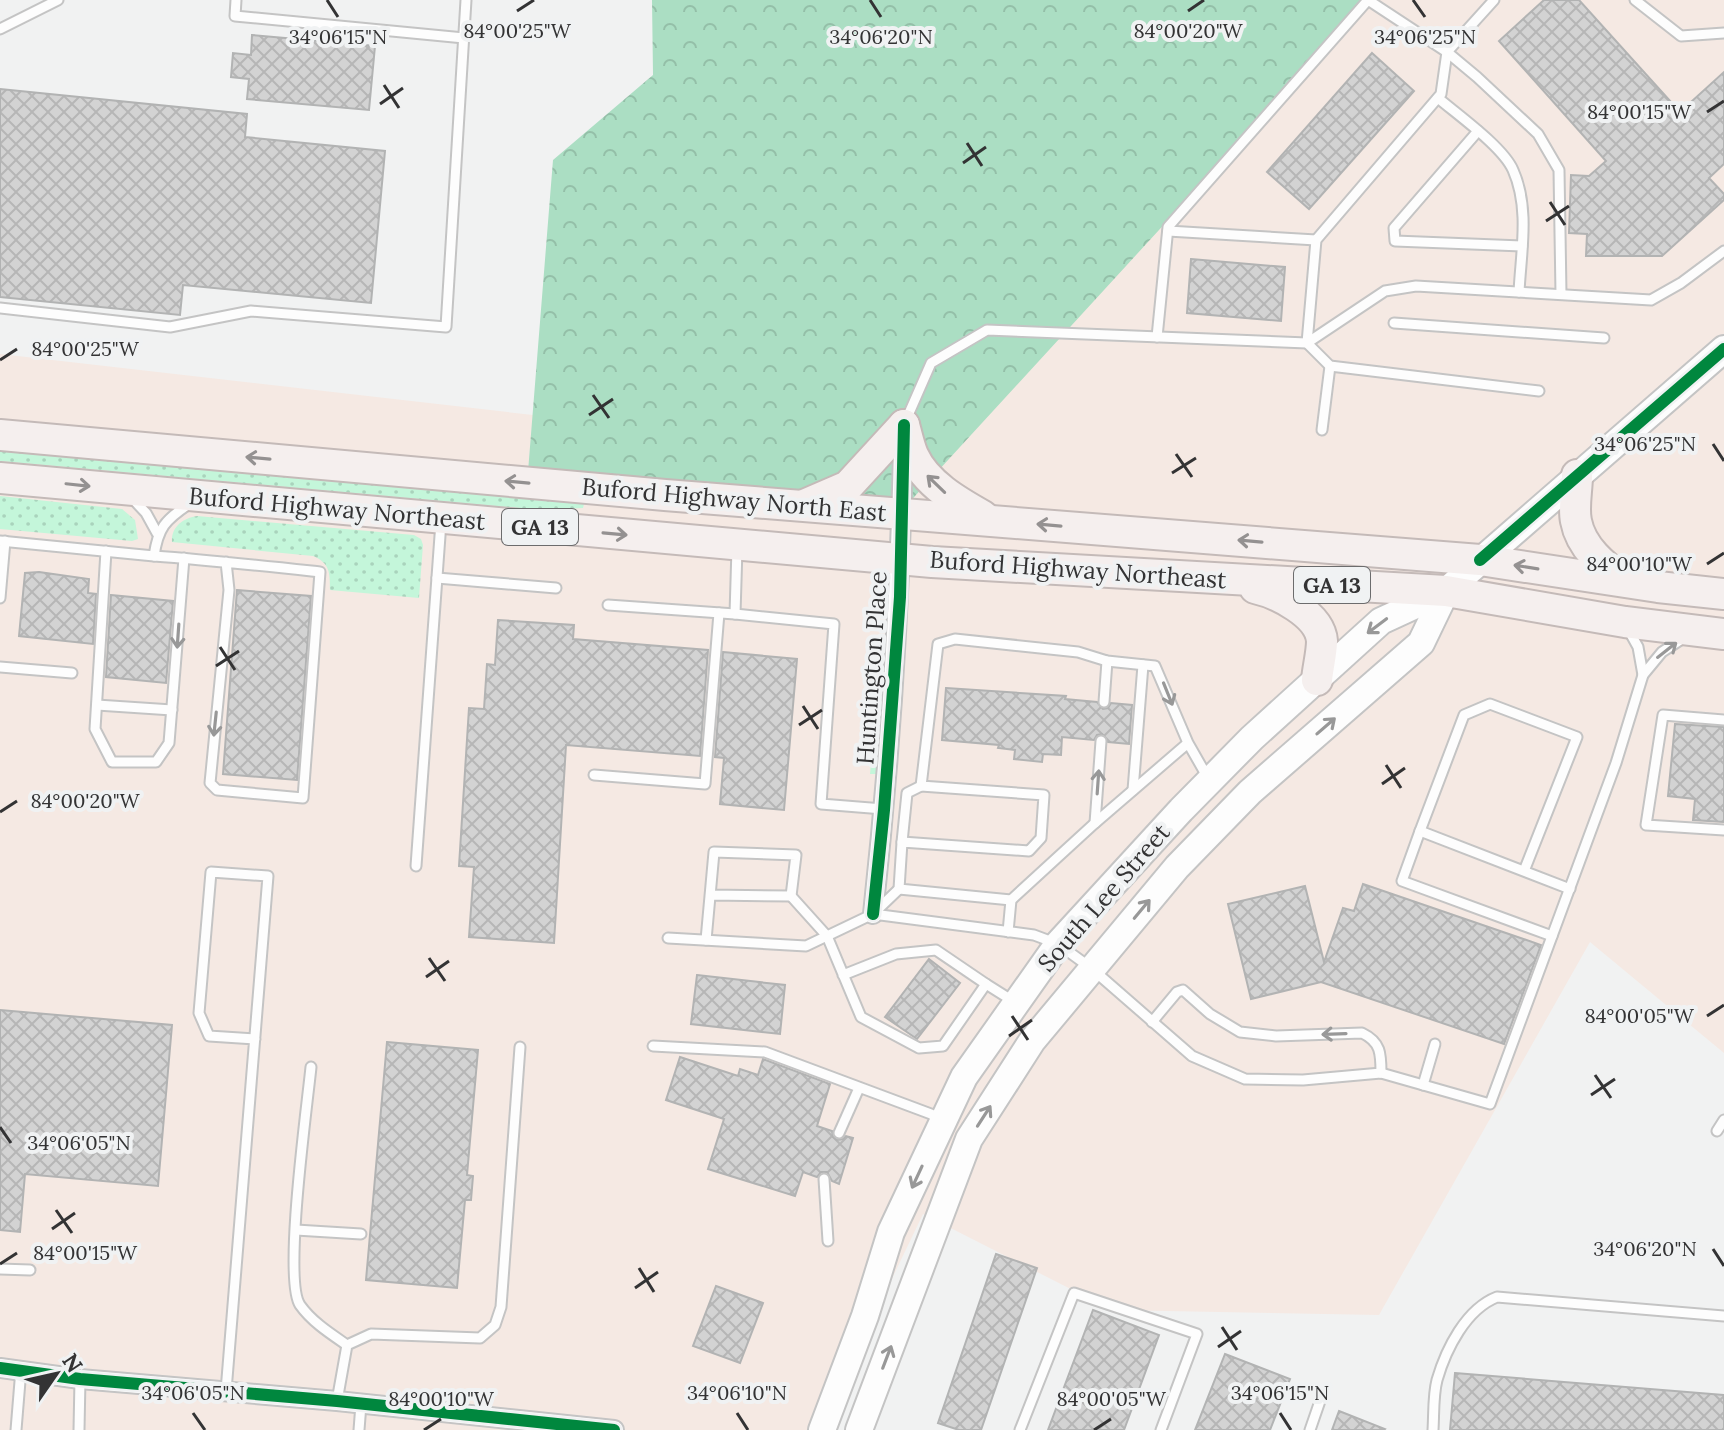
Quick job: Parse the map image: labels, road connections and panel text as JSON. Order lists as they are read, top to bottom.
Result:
{
  "streets": {
    "main road": [
      "Buford Highway North East",
      "Buford Highway Northeast",
      "GA 13",
      "South Lee Street"
    ],
    "street": ["Huntington Place"]
  },
  "crossings": [
    ["Buford Highway North East", "Huntington Place"],
    ["Buford Highway North East", "South Lee Street"],
    ["Buford Highway Northeast", "Huntington Place"],
    ["Buford Highway Northeast", "South Lee Street"]
  ],
  "one_way": ["Buford Highway North East"],
  "north": "top right",
  "coordinates": [
    "84°00'20\"W",
    "84°00'25\"W",
    "34°06'25\"N",
    "34°06'15\"N",
    "34°06'20\"N",
    "84°00'15\"W",
    "84°00'10\"W",
    "84°00'05\"W",
    "34°06'05\"N",
    "34°06'10\"N"
  ]
}
